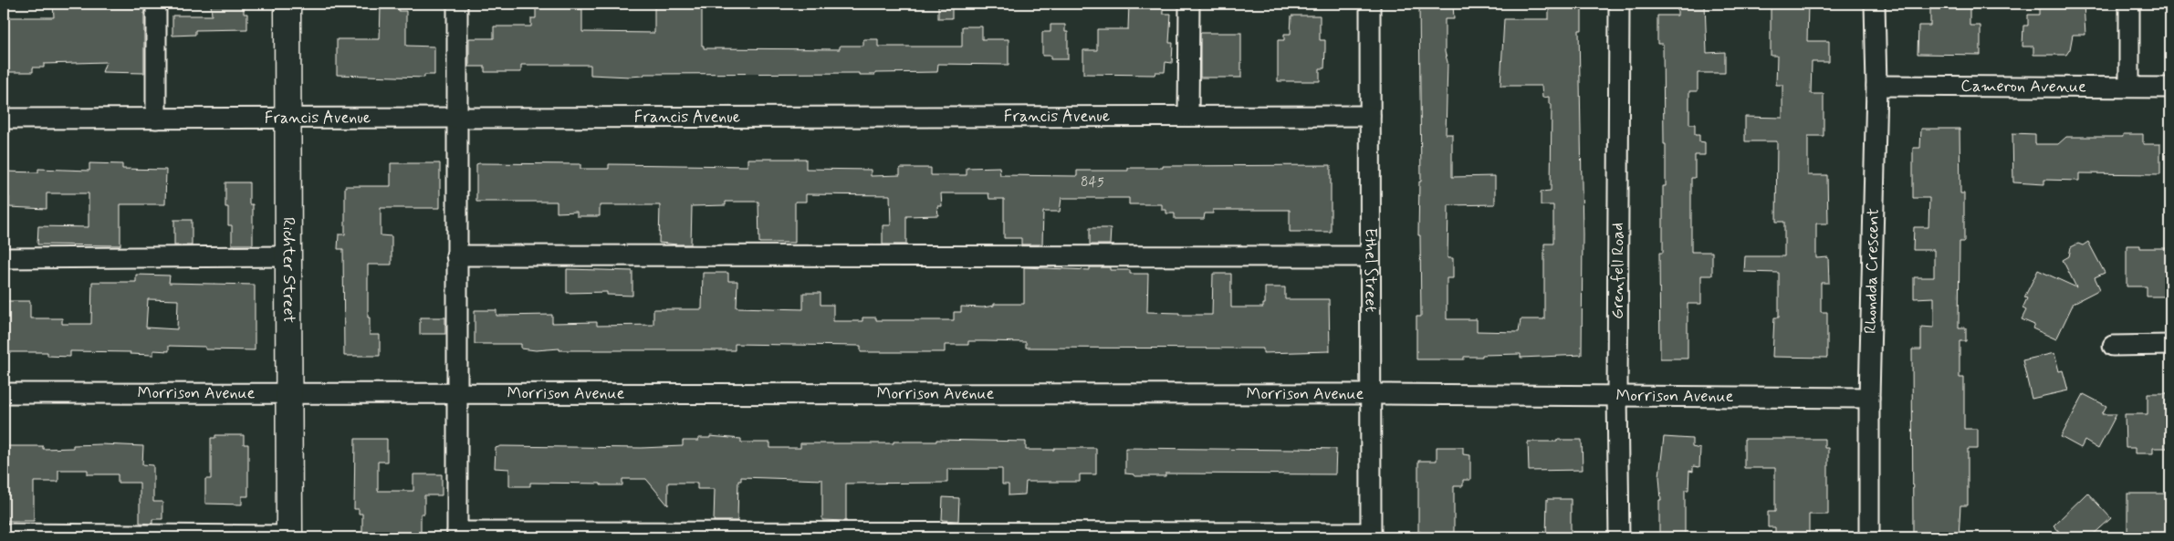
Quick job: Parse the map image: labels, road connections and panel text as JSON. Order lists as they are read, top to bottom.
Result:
{
  "streets": {
    "main road": ["Richter Street"],
    "street": [
      "Cameron Avenue",
      "Francis Avenue",
      "Rhondda Crescent",
      "Ethel Street",
      "Grenfell Road",
      "Morrison Avenue"
    ]
  },
  "crossings": [
    ["Cameron Avenue", "Rhondda Crescent"],
    ["Francis Avenue", "Richter Street"],
    ["Francis Avenue", "Ethel Street"],
    ["Richter Street", "Morrison Avenue"],
    ["Rhondda Crescent", "Morrison Avenue"],
    ["Ethel Street", "Morrison Avenue"],
    ["Grenfell Road", "Morrison Avenue"]
  ],
  "house_numbers": ["845"]
}
